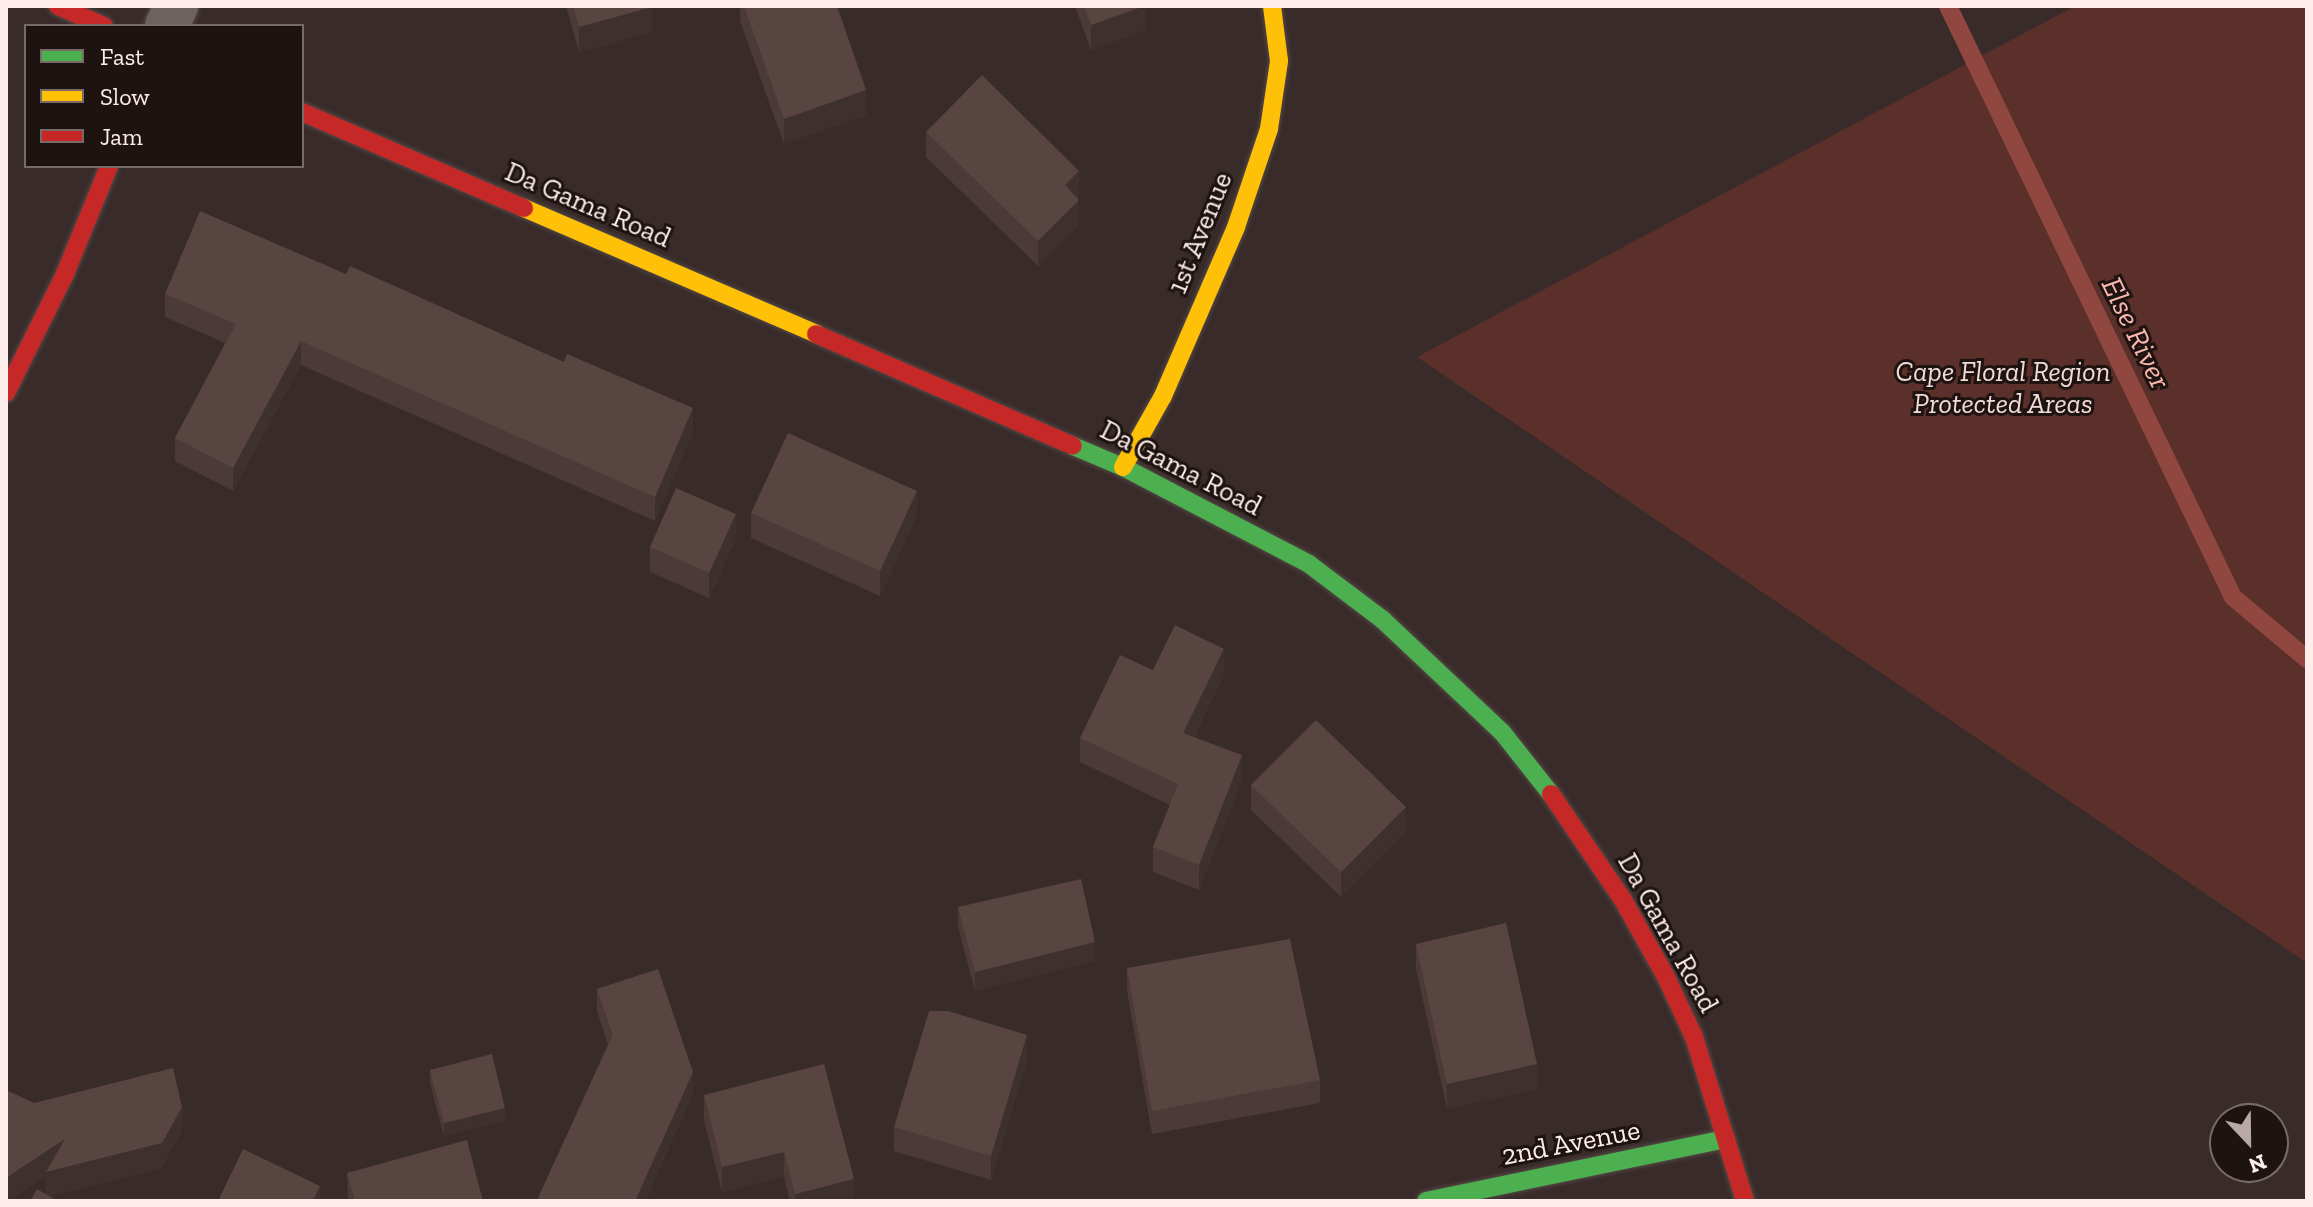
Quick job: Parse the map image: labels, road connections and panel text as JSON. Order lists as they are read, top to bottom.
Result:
{
  "streets": {
    "street": ["Da Gama Road", "1st Avenue", "2nd Avenue"]
  },
  "crossings": [
    ["Da Gama Road", "1st Avenue"],
    ["Da Gama Road", "2nd Avenue"]
  ],
  "water": ["Else River"],
  "parks": ["Cape Floral Region Protected Areas"],
  "legend": ["Fast", "Slow", "Jam"],
  "north": "bottom"
}
